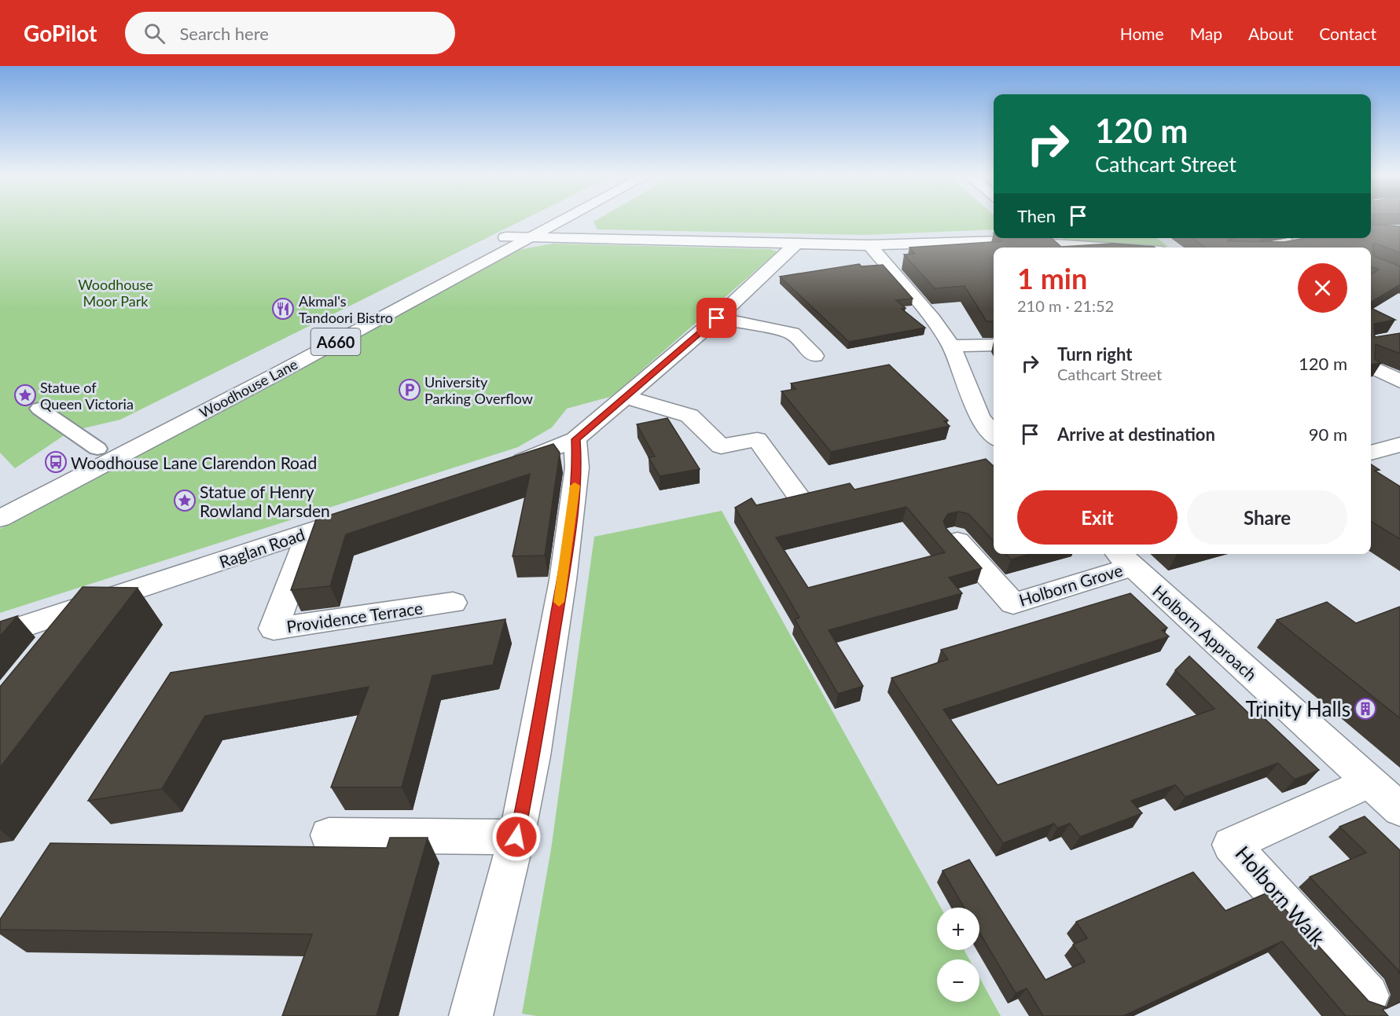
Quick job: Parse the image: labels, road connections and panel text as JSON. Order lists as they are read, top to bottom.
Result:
{
  "streets": {
    "main road": [
      "A660",
      "Woodhouse Lane",
      "Raglan Road",
      "Holborn Grove",
      "Providence Terrace",
      "Holborn Approach",
      "Holborn Walk"
    ]
  },
  "crossings": [
    ["Raglan Road", "Providence Terrace"],
    ["Holborn Grove", "Holborn Approach"],
    ["Holborn Approach", "Holborn Walk"]
  ],
  "parks": ["Woodhouse Moor Park"],
  "places": {
    "restaurant": ["Akmal's Tandoori Bistro"],
    "parking": ["University Parking Overflow"],
    "place": ["Statue of Queen Victoria", "Statue of Henry Rowland Marsden"],
    "bus stop": ["Woodhouse Lane Clarendon Road"],
    "building": ["Trinity Halls"]
  },
  "page": {
    "header": "GoPilot",
    "search": "Search here",
    "nav": [
      "Home",
      "Map",
      "About",
      "Contact"
    ],
    "turn": ["120 m", "Cathcart Street"],
    "then": "Then",
    "heading": ["1 min", "210 m · 21:52"],
    "list": [
      {
        "name": "Turn right",
        "note": "Cathcart Street",
        "value": "120 m"
      },
      {
        "name": "Arrive at destination",
        "value": "90 m"
      }
    ],
    "buttons": ["Exit", "Share"],
    "map_buttons": ["+", "−"]
  }
}
